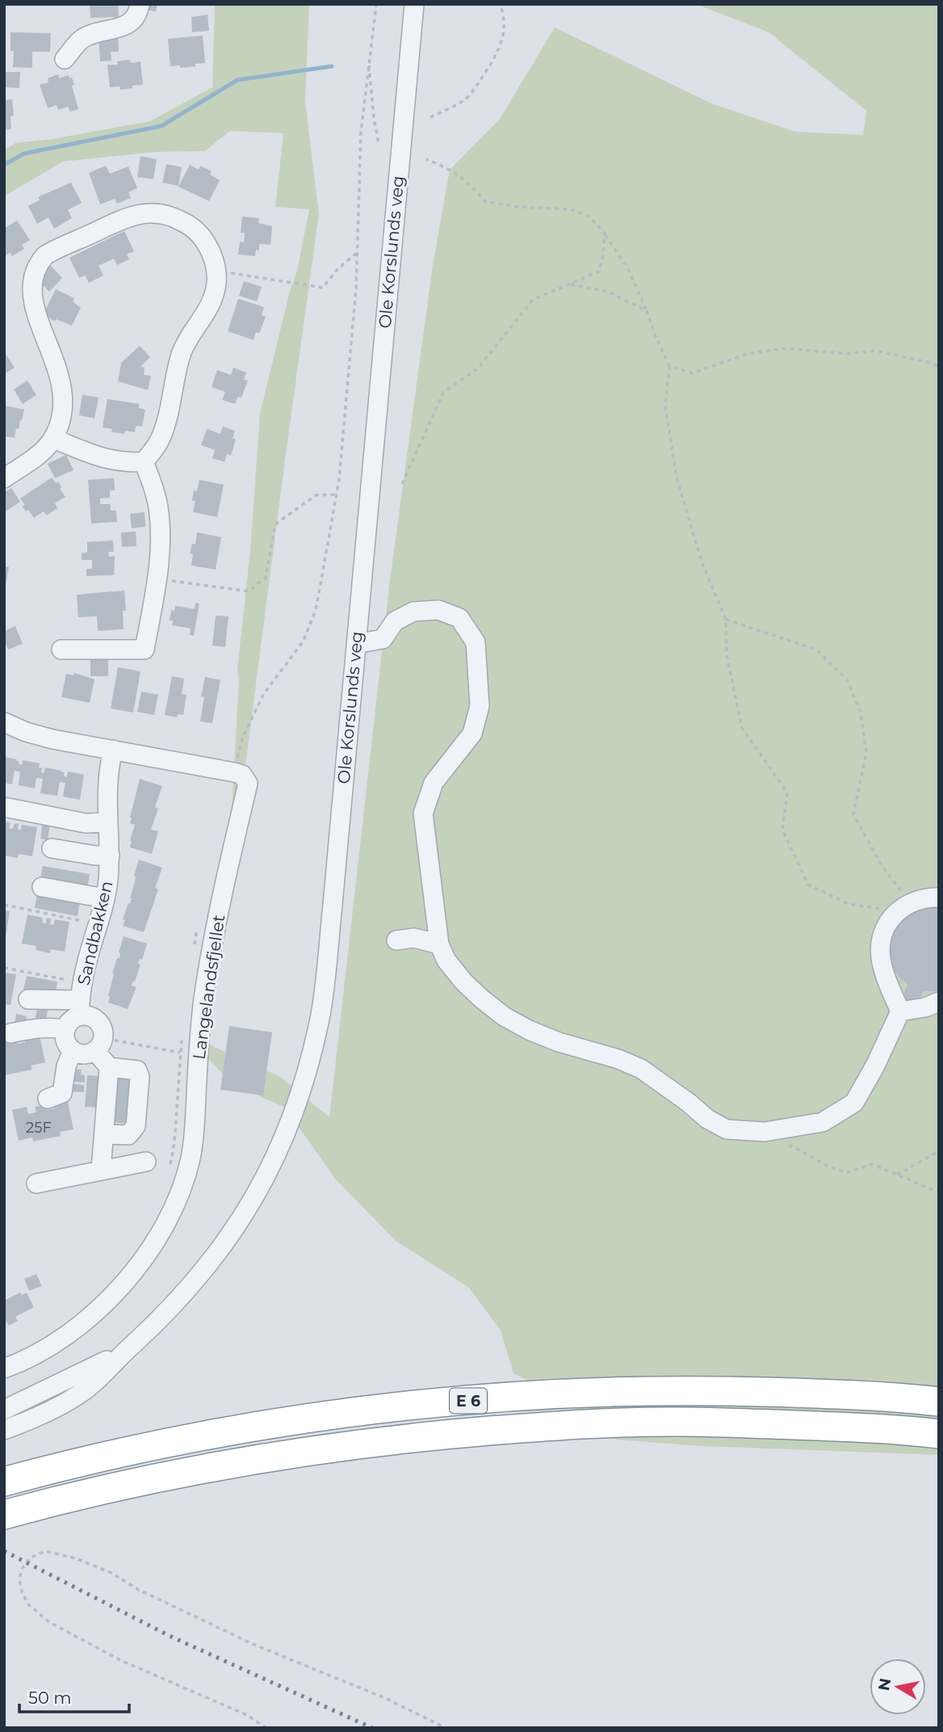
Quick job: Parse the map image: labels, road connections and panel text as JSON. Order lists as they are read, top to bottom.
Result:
{
  "streets": {
    "highway": ["E 6"],
    "street": ["Ole Korslunds veg", "Sandbakken", "Langelandsfjellet"]
  },
  "house_numbers": ["25F"],
  "scale_bar": "50 m",
  "north": "left"
}
